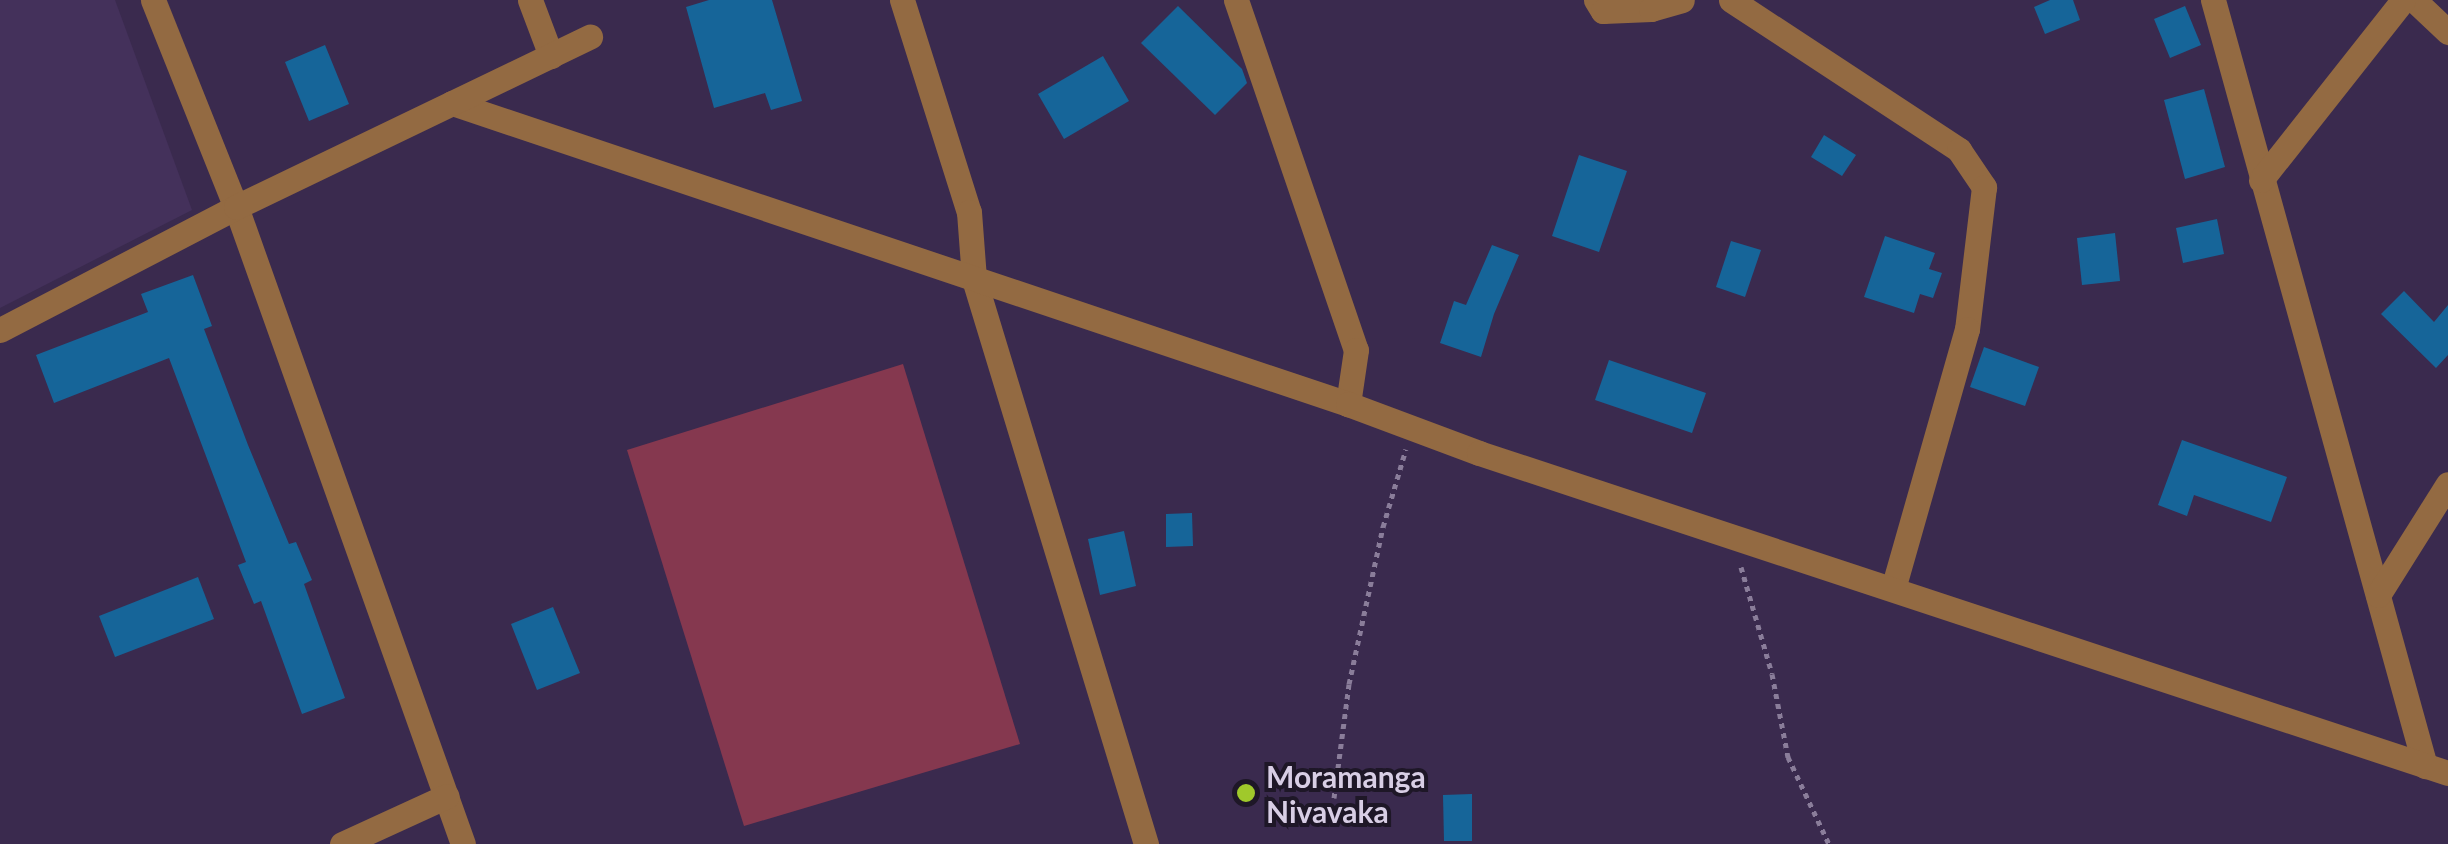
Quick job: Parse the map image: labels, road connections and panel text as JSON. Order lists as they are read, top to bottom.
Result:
{
  "places": ["Moramanga Nivavaka"]
}
